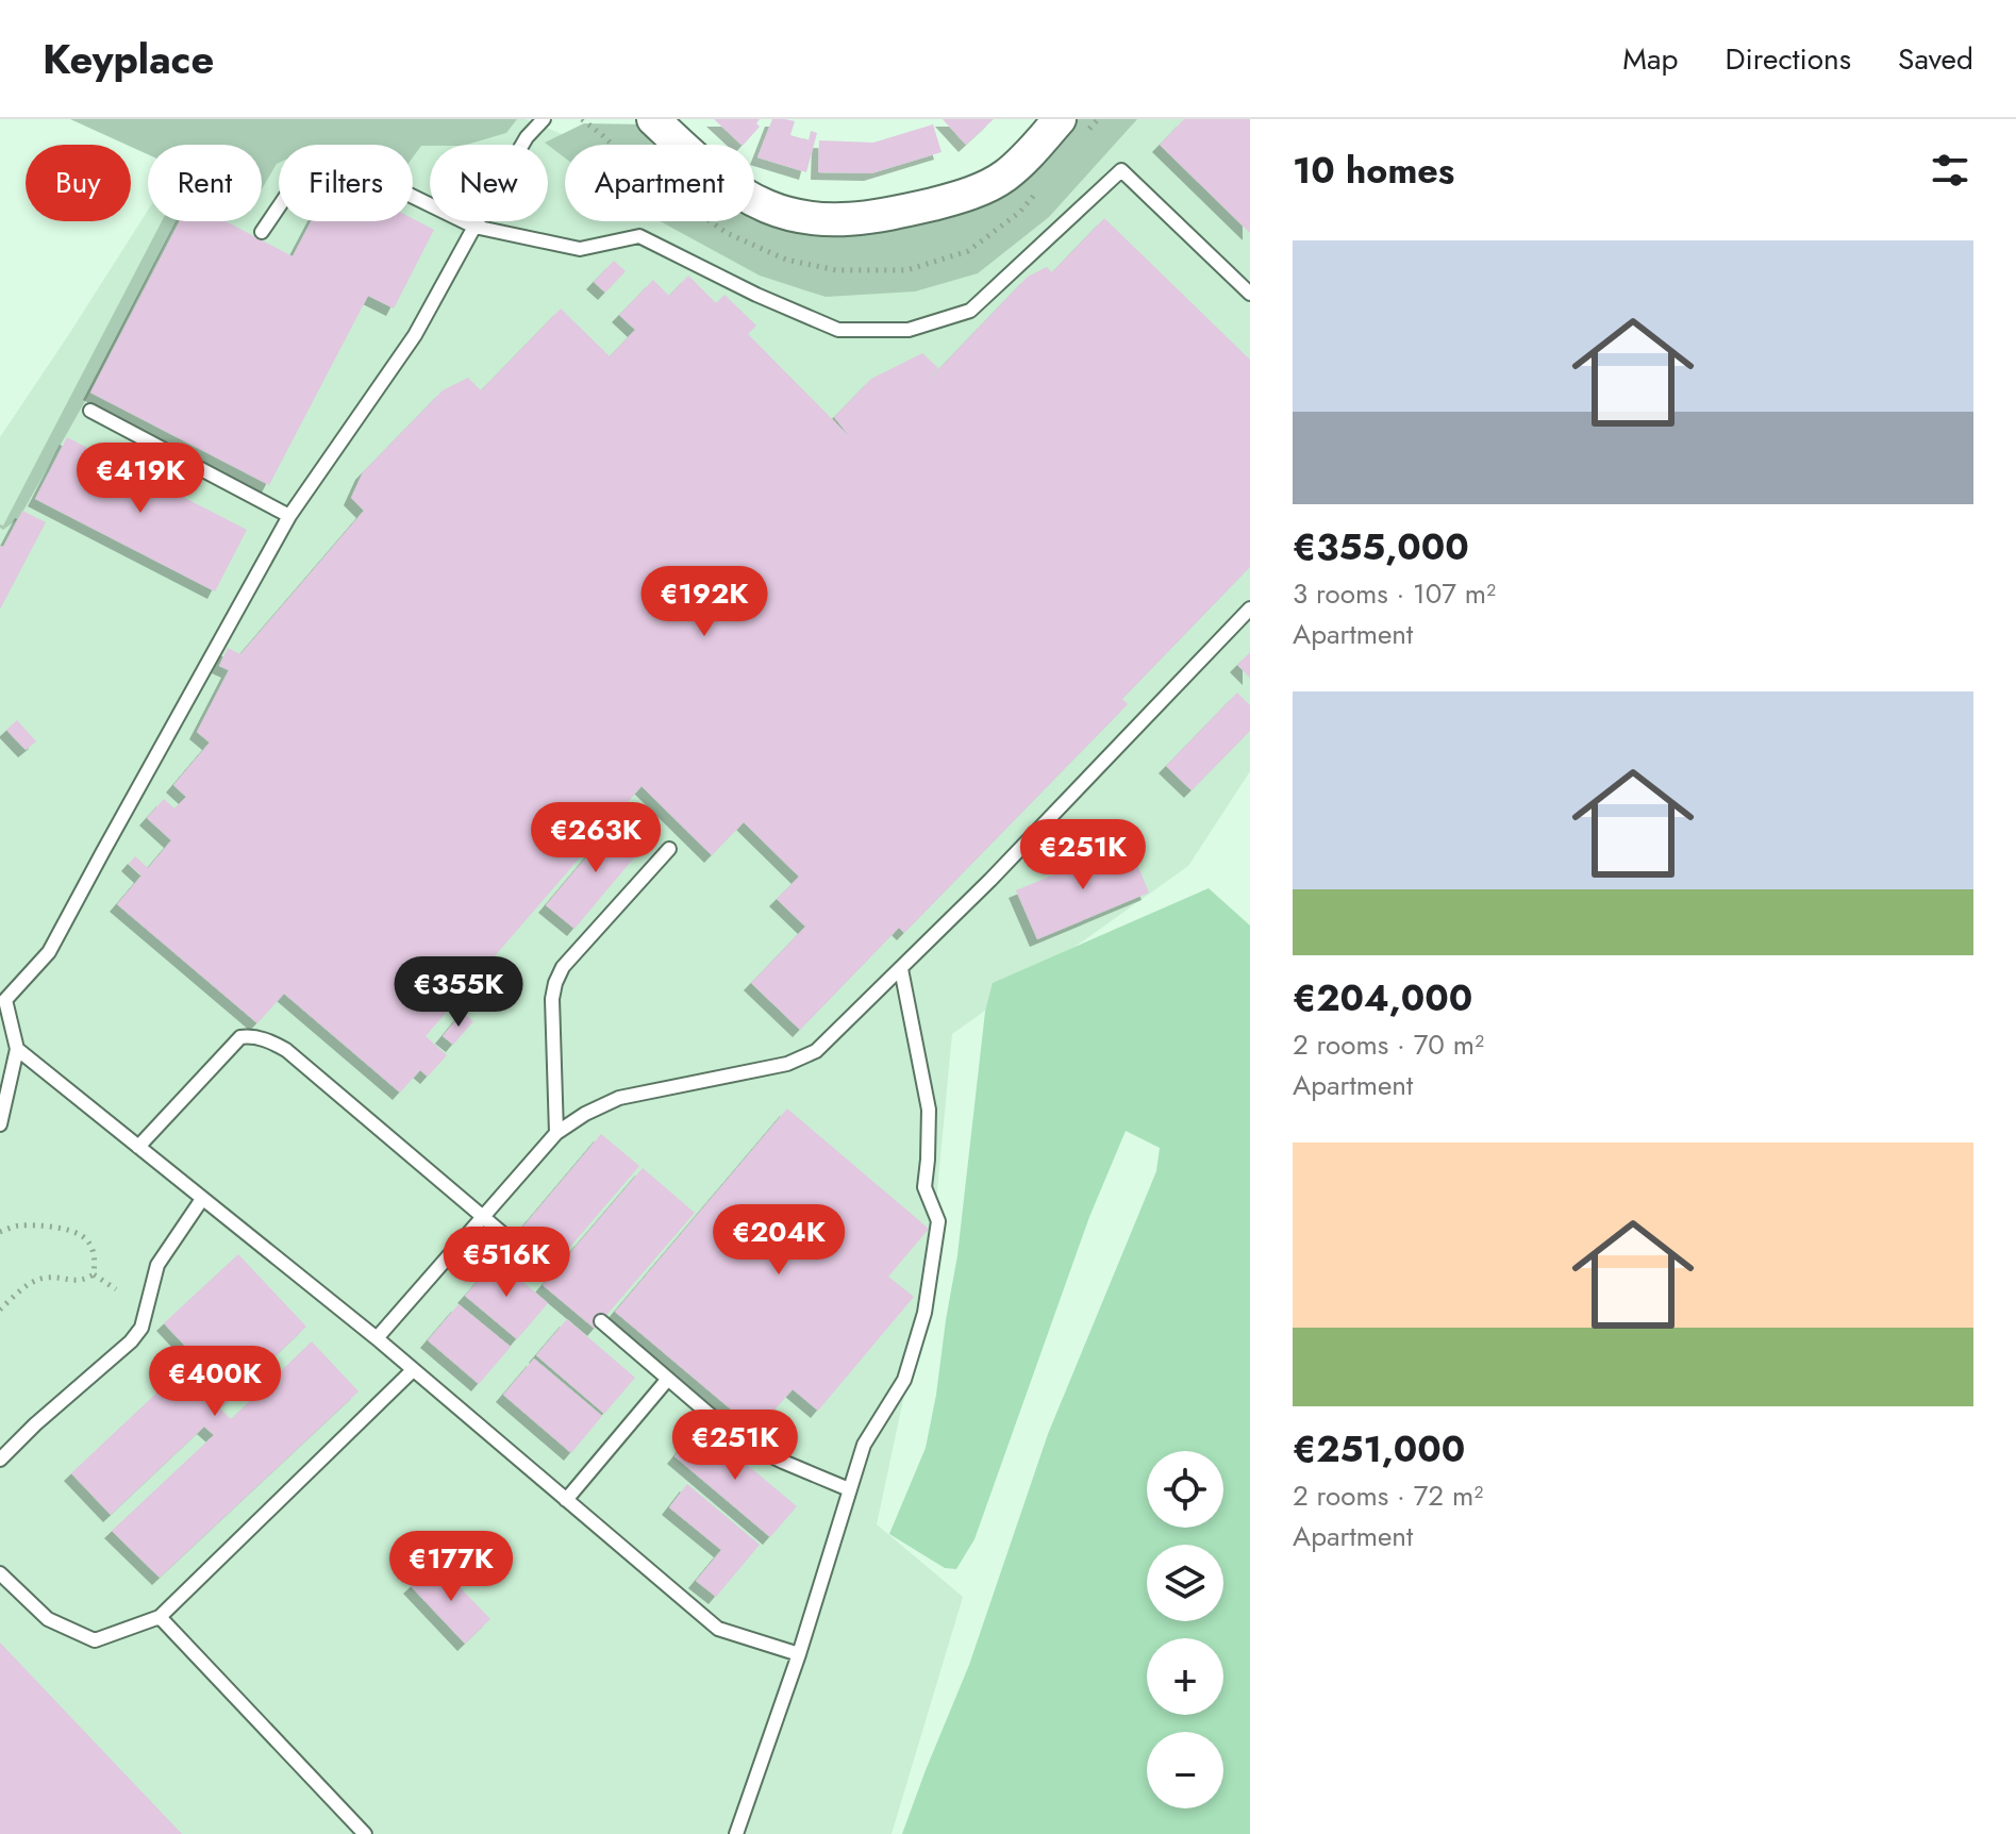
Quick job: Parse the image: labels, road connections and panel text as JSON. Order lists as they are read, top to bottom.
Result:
{
  "page": {
    "header": "Keyplace",
    "nav": ["Map", "Directions", "Saved"],
    "heading": "10 homes",
    "chip": [
      "Buy",
      "Rent",
      "Filters",
      "New",
      "Apartment"
    ],
    "list": [
      {
        "name": "€355,000",
        "note": "3 rooms · 107 m² · Apartment"
      },
      {
        "name": "€204,000",
        "note": "2 rooms · 70 m² · Apartment"
      },
      {
        "name": "€251,000",
        "note": "2 rooms · 72 m² · Apartment"
      }
    ],
    "price": [
      "€419K",
      "€192K",
      "€263K",
      "€251K",
      "€355K",
      "€204K",
      "€516K",
      "€400K",
      "€251K",
      "€177K"
    ],
    "map_buttons": ["+", "−"]
  }
}
